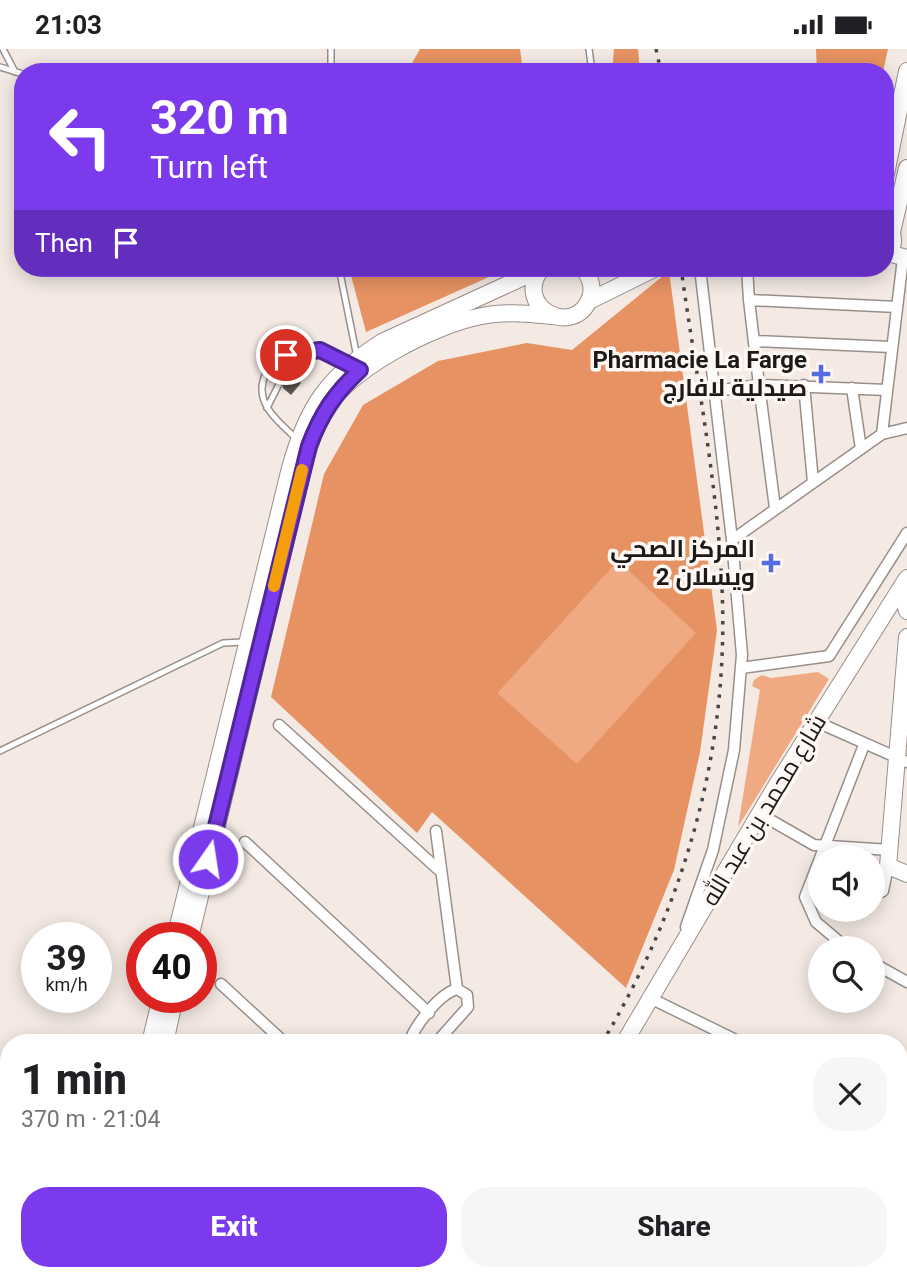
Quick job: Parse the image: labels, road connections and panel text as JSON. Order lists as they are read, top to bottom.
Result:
{
  "streets": {
    "street": ["شارع محمد بن عبد الله"]
  },
  "places": {
    "health": ["Pharmacie La Farge صيدلية لافارج", "المركز الصحي ويسلان 2"]
  },
  "page": {
    "status": "21:03",
    "turn": ["320 m", "Turn left"],
    "then": "Then",
    "speed": "39 km/h",
    "limit": "40",
    "heading": ["1 min", "370 m · 21:04"],
    "buttons": ["Exit", "Share"]
  }
}
